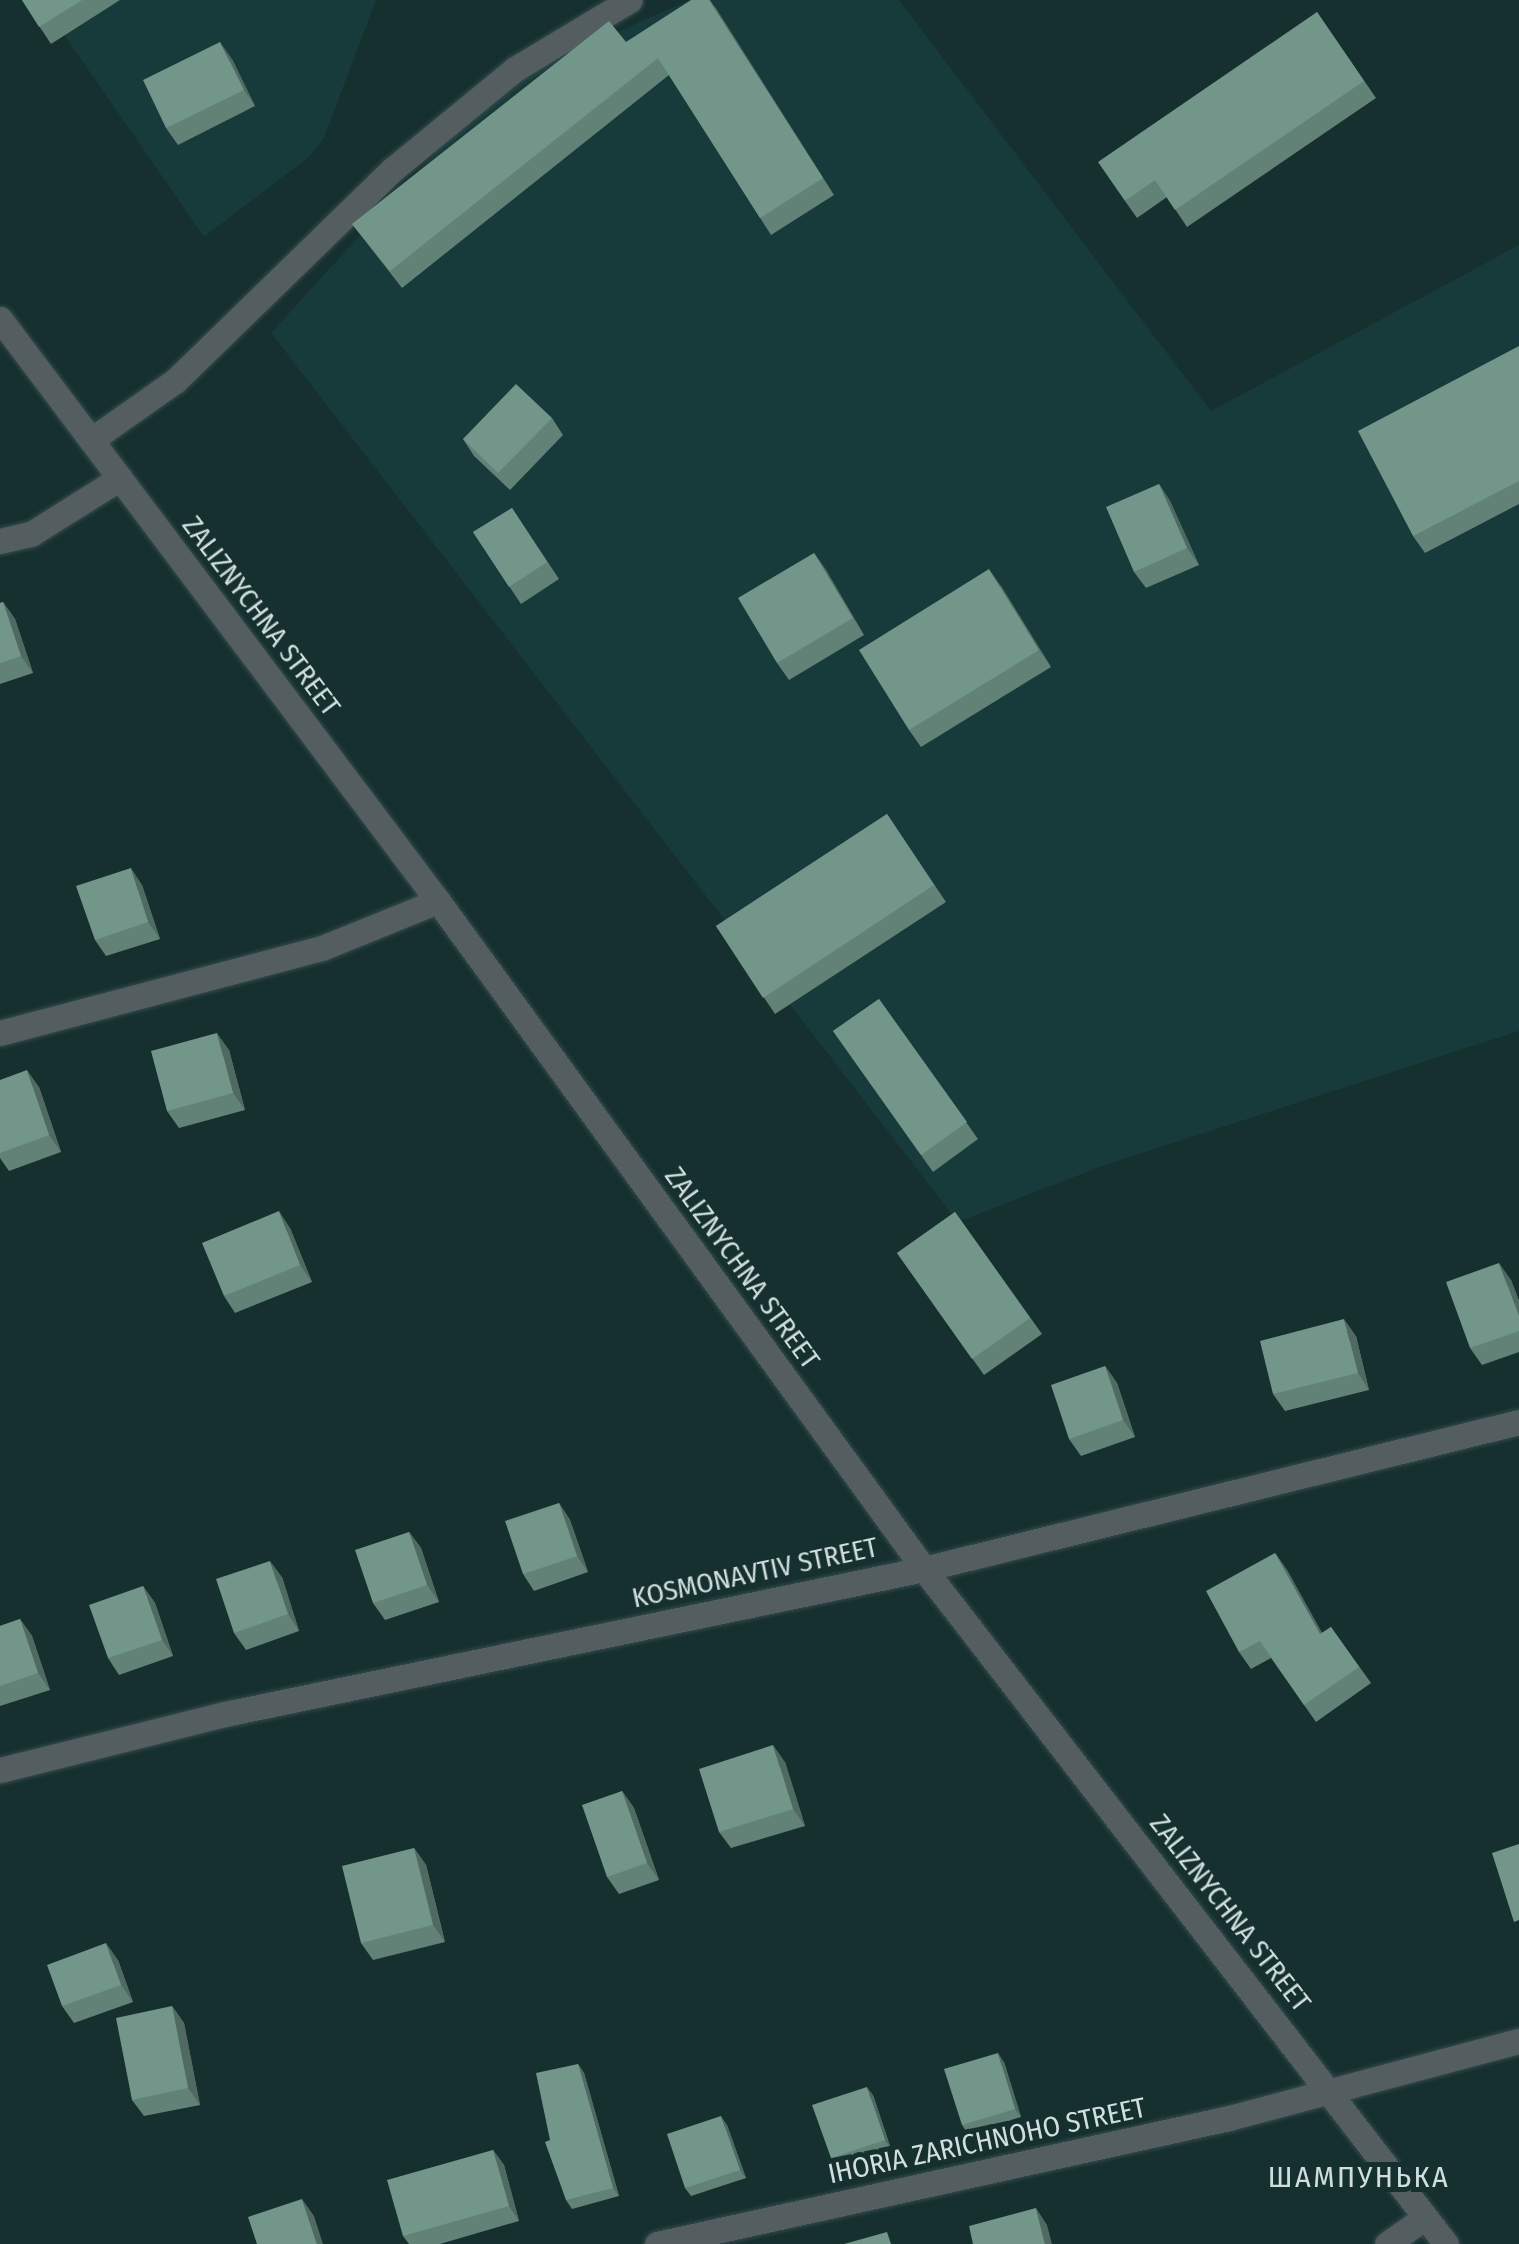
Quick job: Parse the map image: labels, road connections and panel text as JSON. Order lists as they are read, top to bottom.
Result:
{
  "streets": {
    "street": ["ZALIZNYCHNA STREET", "KOSMONAVTIV STREET", "IHORIA ZARICHNOHO STREET"]
  },
  "crossings": [
    ["ZALIZNYCHNA STREET", "KOSMONAVTIV STREET"],
    ["ZALIZNYCHNA STREET", "IHORIA ZARICHNOHO STREET"]
  ],
  "districts": ["ШАМПУНЬКА"]
}
